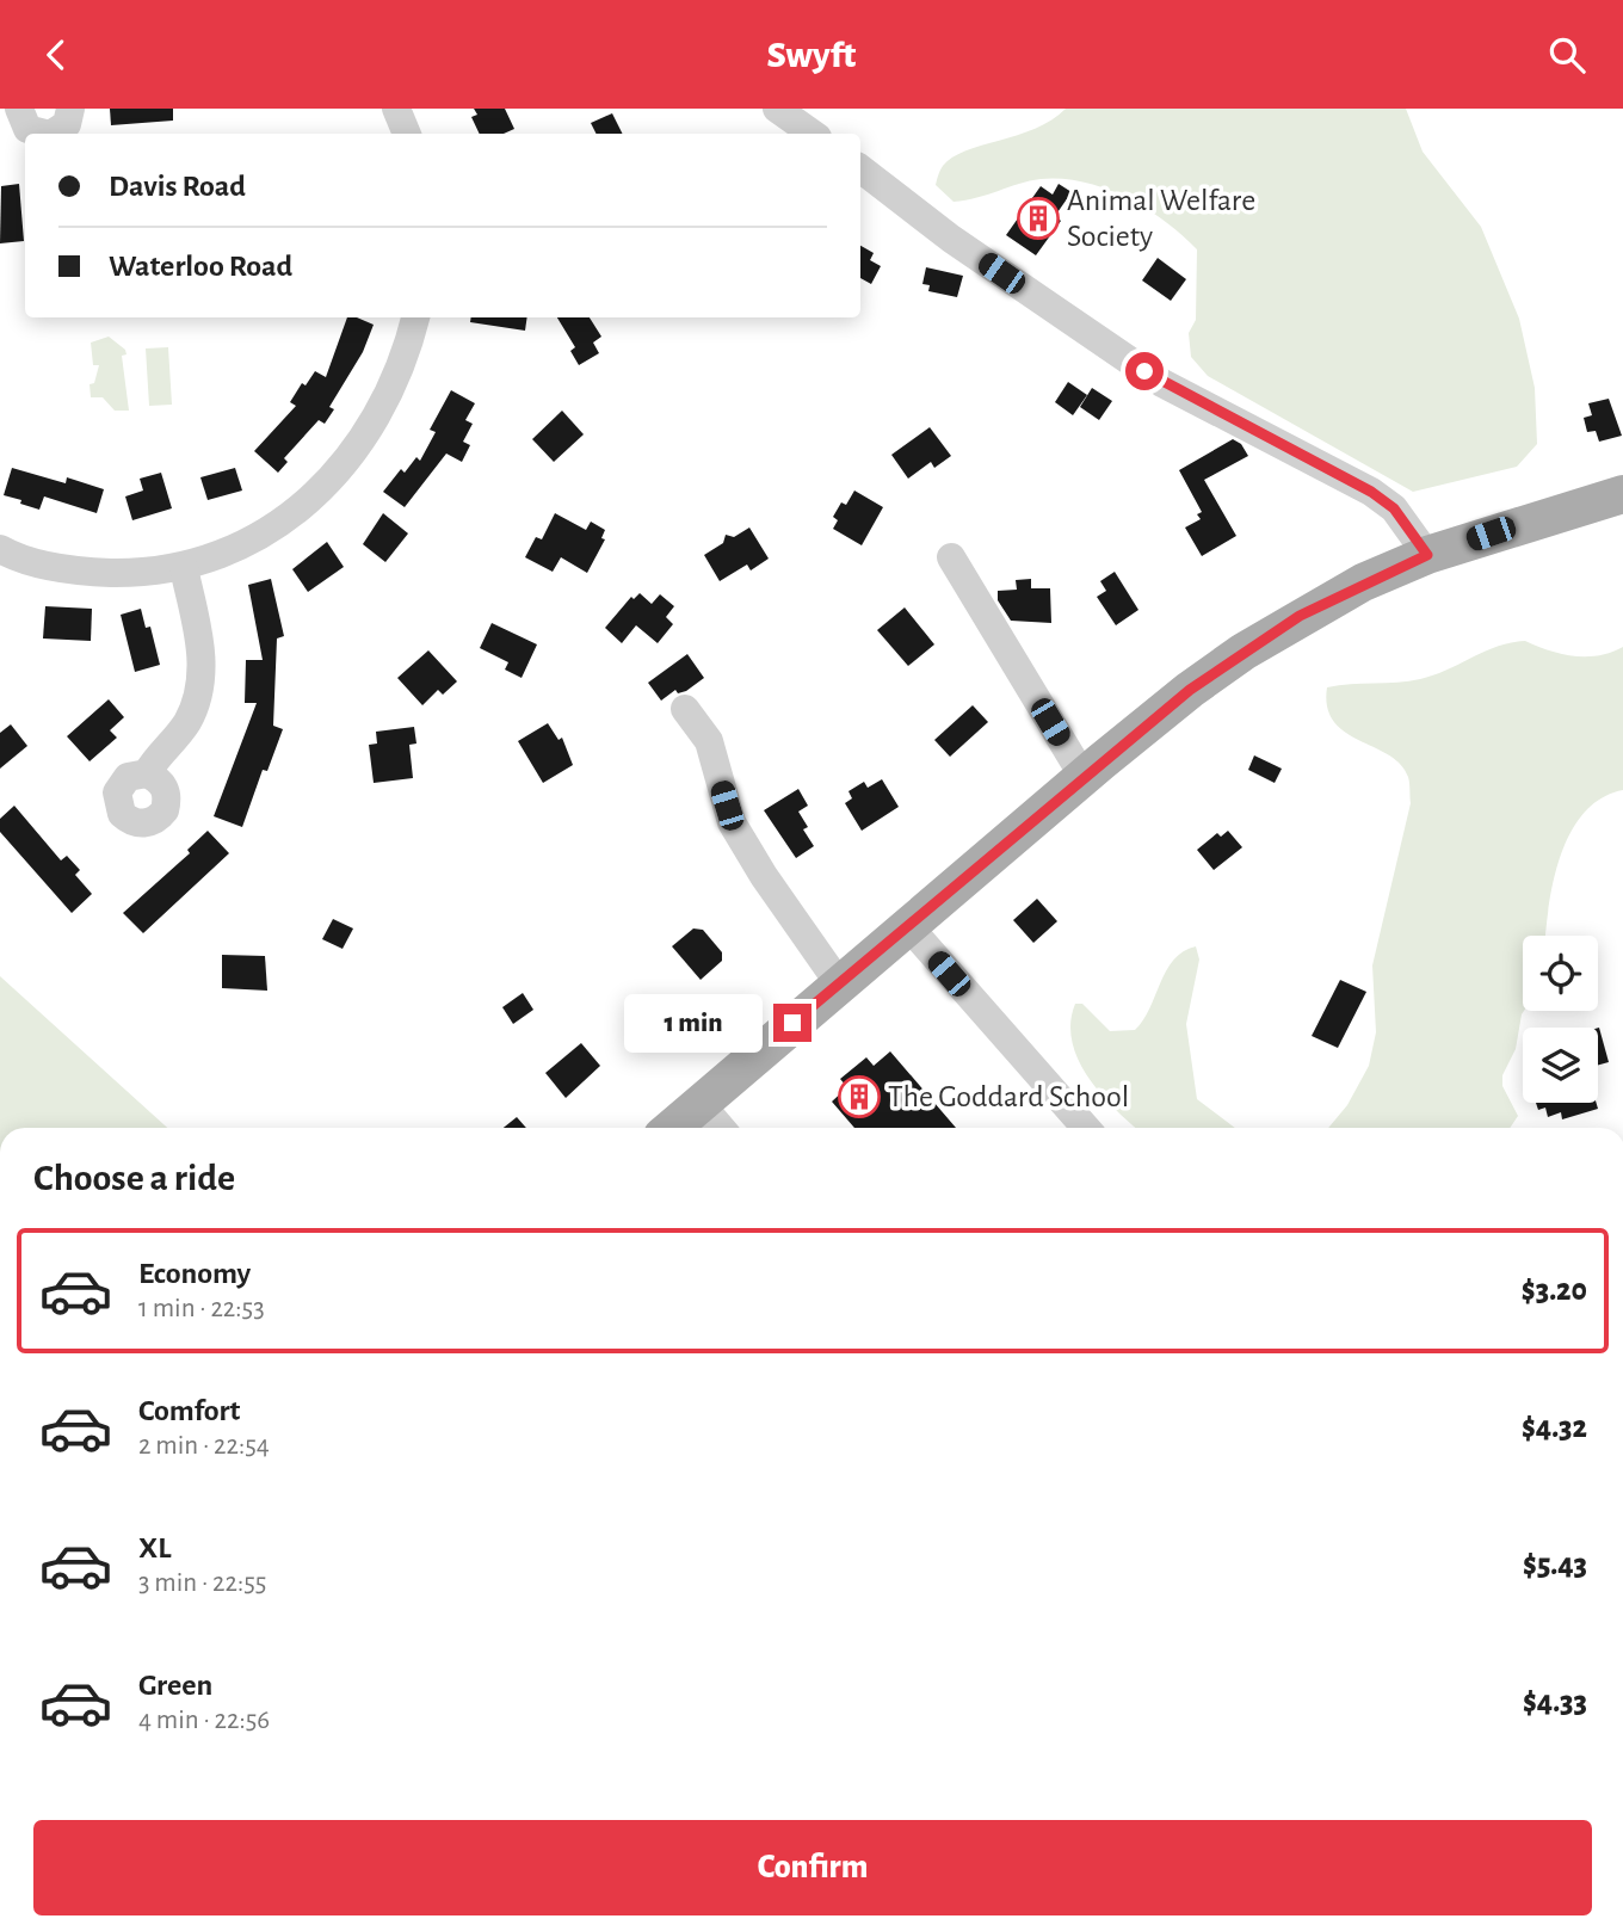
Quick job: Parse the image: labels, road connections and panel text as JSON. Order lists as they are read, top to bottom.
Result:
{
  "places": {
    "building": ["Animal Welfare Society", "The Goddard School"]
  },
  "page": {
    "header": "Swyft",
    "banner": ["Davis Road", "Waterloo Road"],
    "bubble": "1 min",
    "heading": "Choose a ride",
    "list": [
      {
        "name": "Economy",
        "note": "1 min · 22:53",
        "value": "$3.20"
      },
      {
        "name": "Comfort",
        "note": "2 min · 22:54",
        "value": "$4.32"
      },
      {
        "name": "XL",
        "note": "3 min · 22:55",
        "value": "$5.43"
      },
      {
        "name": "Green",
        "note": "4 min · 22:56",
        "value": "$4.33"
      }
    ],
    "buttons": "Confirm"
  }
}
